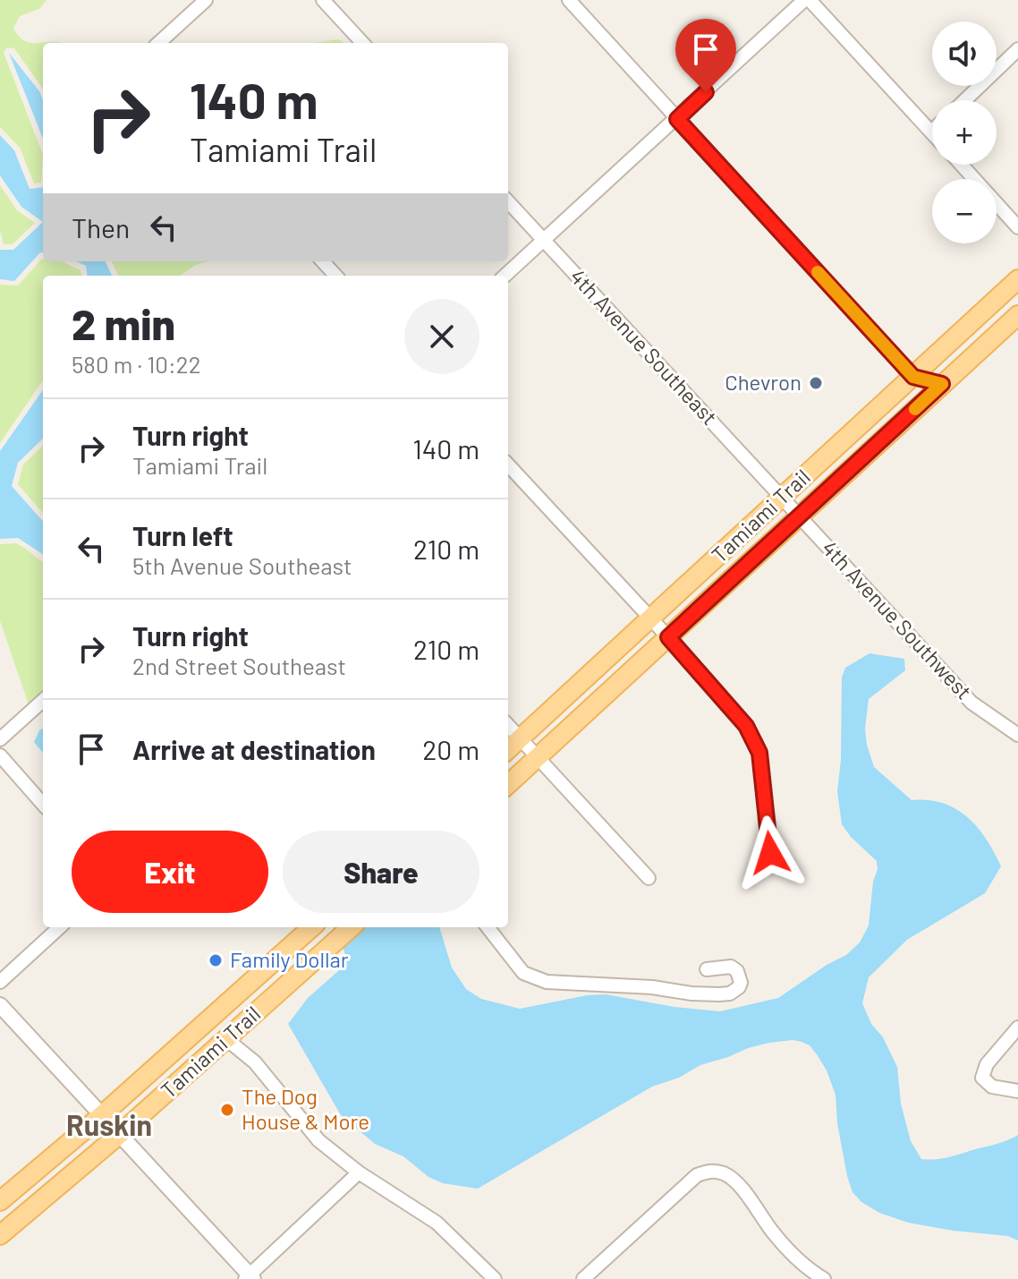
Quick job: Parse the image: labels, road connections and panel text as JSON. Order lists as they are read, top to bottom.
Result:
{
  "streets": {
    "main road": ["Tamiami Trail"],
    "street": ["4th Avenue Southeast", "4th Avenue Southwest"]
  },
  "crossings": [
    ["4th Avenue Southeast", "Tamiami Trail"],
    ["4th Avenue Southeast", "4th Avenue Southwest"],
    ["Tamiami Trail", "4th Avenue Southwest"]
  ],
  "districts": ["Ruskin"],
  "places": ["Chevron", "Family Dollar", "The Dog House & More"],
  "page": {
    "map_buttons": ["+", "−"],
    "turn": ["140 m", "Tamiami Trail"],
    "then": "Then",
    "heading": ["2 min", "580 m · 10:22"],
    "list": [
      {
        "name": "Turn right",
        "note": "Tamiami Trail",
        "value": "140 m"
      },
      {
        "name": "Turn left",
        "note": "5th Avenue Southeast",
        "value": "210 m"
      },
      {
        "name": "Turn right",
        "note": "2nd Street Southeast",
        "value": "210 m"
      },
      {
        "name": "Arrive at destination",
        "value": "20 m"
      }
    ],
    "buttons": ["Exit", "Share"]
  }
}
